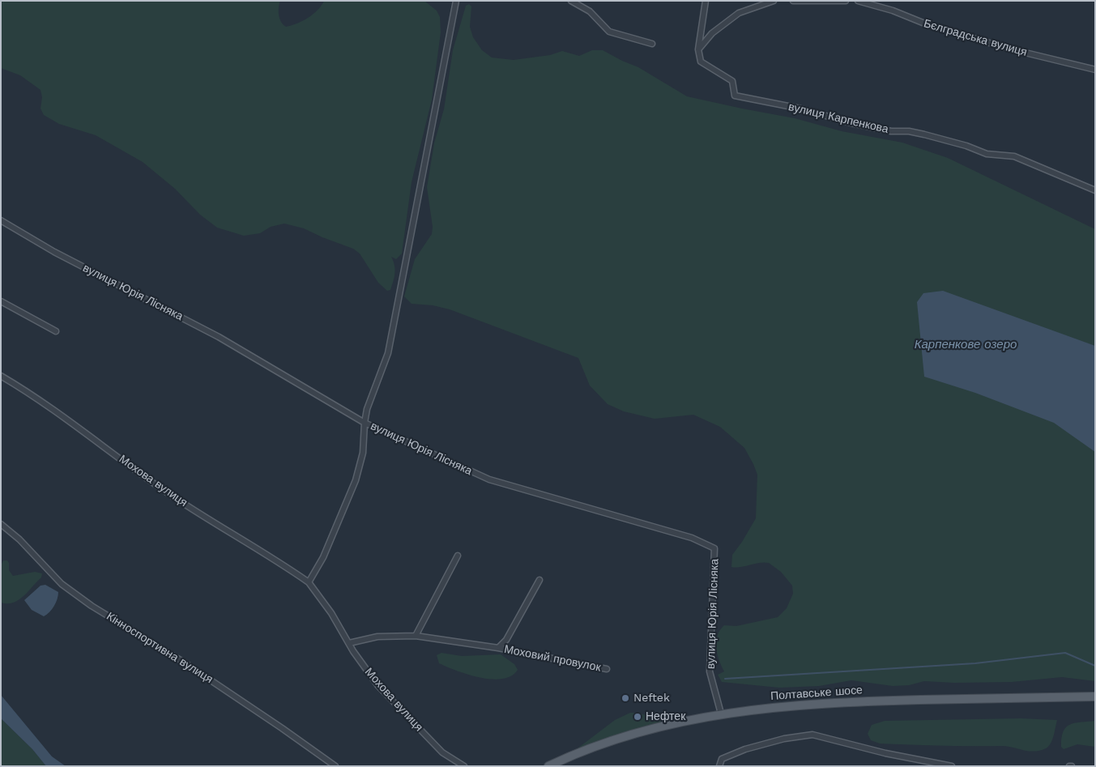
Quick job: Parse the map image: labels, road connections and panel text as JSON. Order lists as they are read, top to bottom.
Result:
{
  "streets": {
    "main road": ["Полтавське шосе"],
    "street": [
      "Бєлградська вулиця",
      "вулиця Карпенкова",
      "вулиця Юрія Лісняка",
      "Мохова вулиця",
      "Кінноспортивна вулиця",
      "Моховий провулок"
    ]
  },
  "crossings": [
    ["вулиця Юрія Лісняка", "Полтавське шосе"],
    ["Мохова вулиця", "Моховий провулок"]
  ],
  "water": ["Карпенкове озеро"],
  "places": ["Neftek", "Нефтек"]
}
